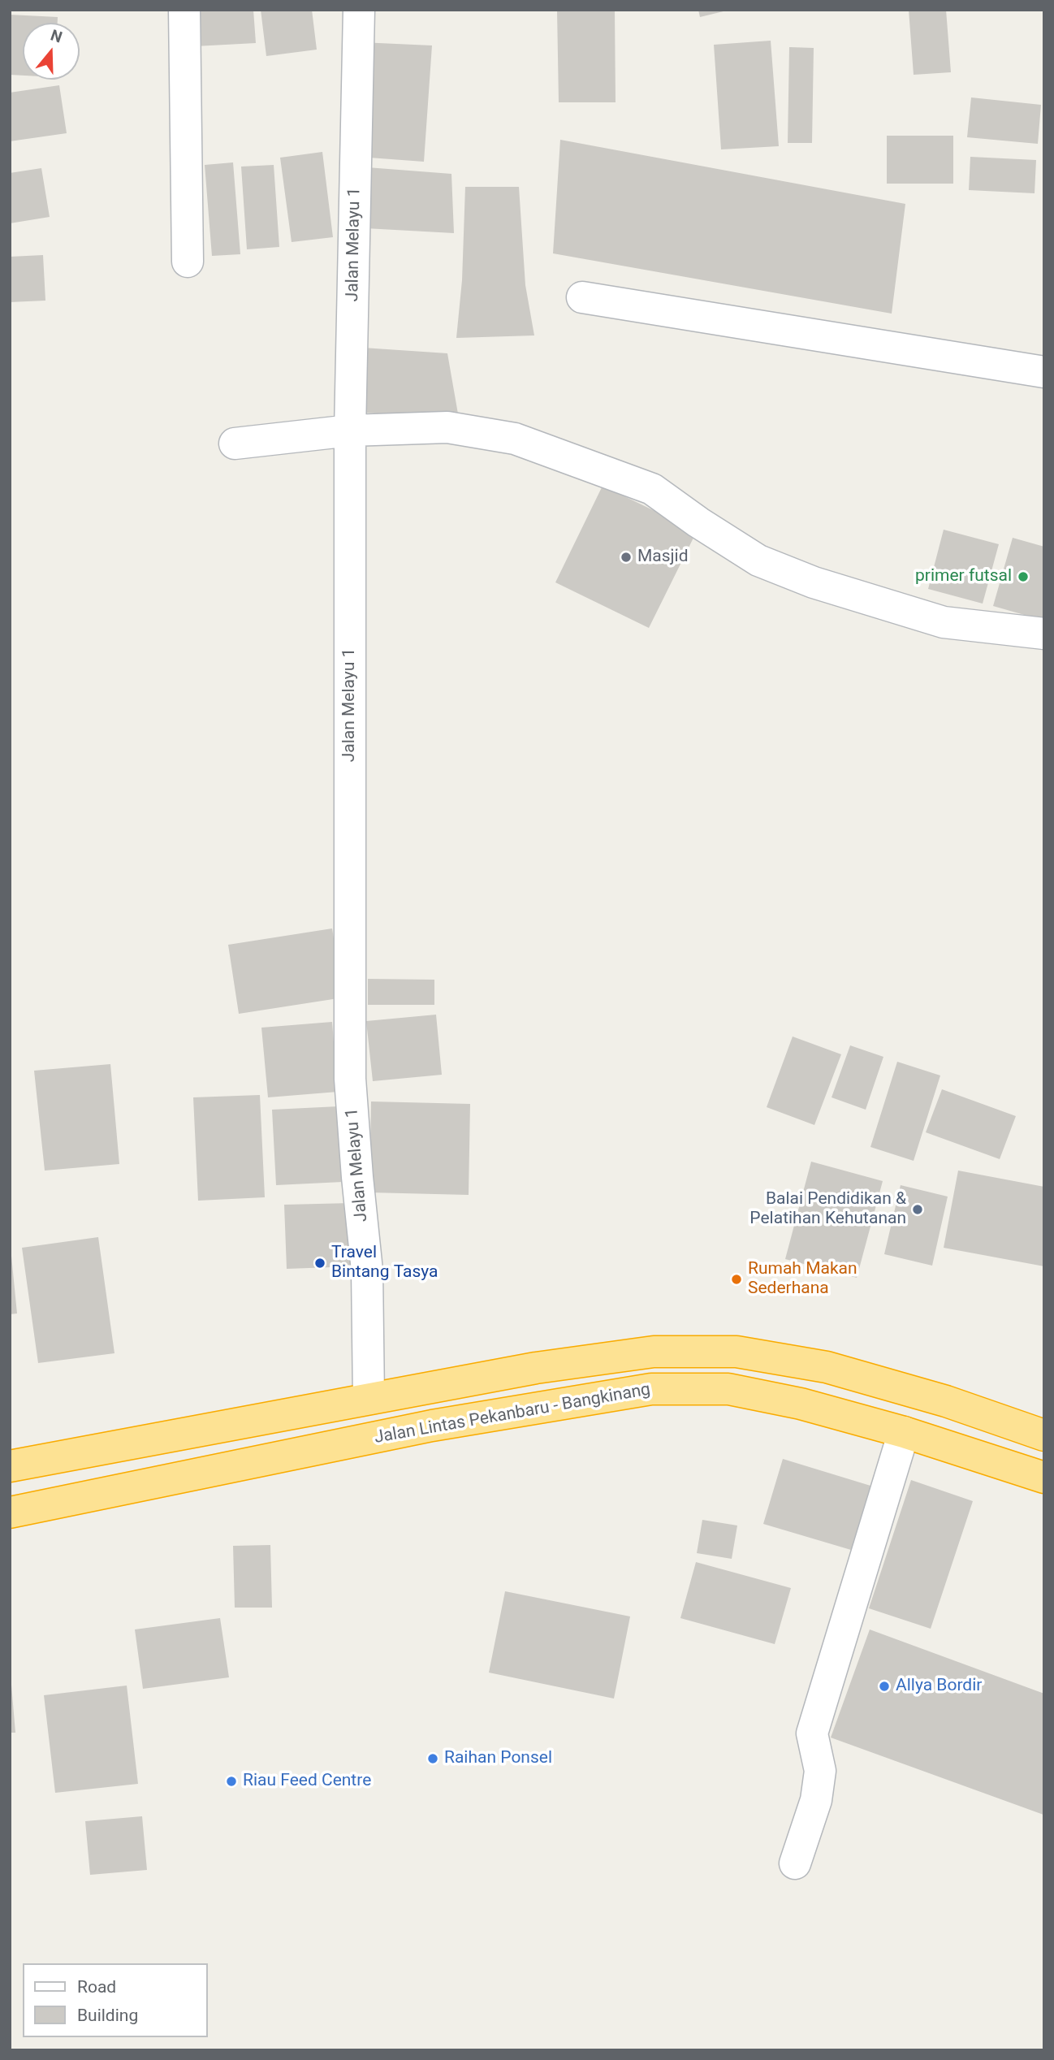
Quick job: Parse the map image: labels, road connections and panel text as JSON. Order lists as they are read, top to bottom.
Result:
{
  "streets": {
    "highway": ["Jalan Lintas Pekanbaru - Bangkinang"],
    "street": ["Jalan Melayu 1"]
  },
  "places": [
    "Masjid",
    "primer futsal",
    "Balai Pendidikan & Pelatihan Kehutanan",
    "Travel Bintang Tasya",
    "Rumah Makan Sederhana",
    "Allya Bordir",
    "Raihan Ponsel",
    "Riau Feed Centre"
  ],
  "legend": ["Road", "Building"],
  "north": "top"
}
